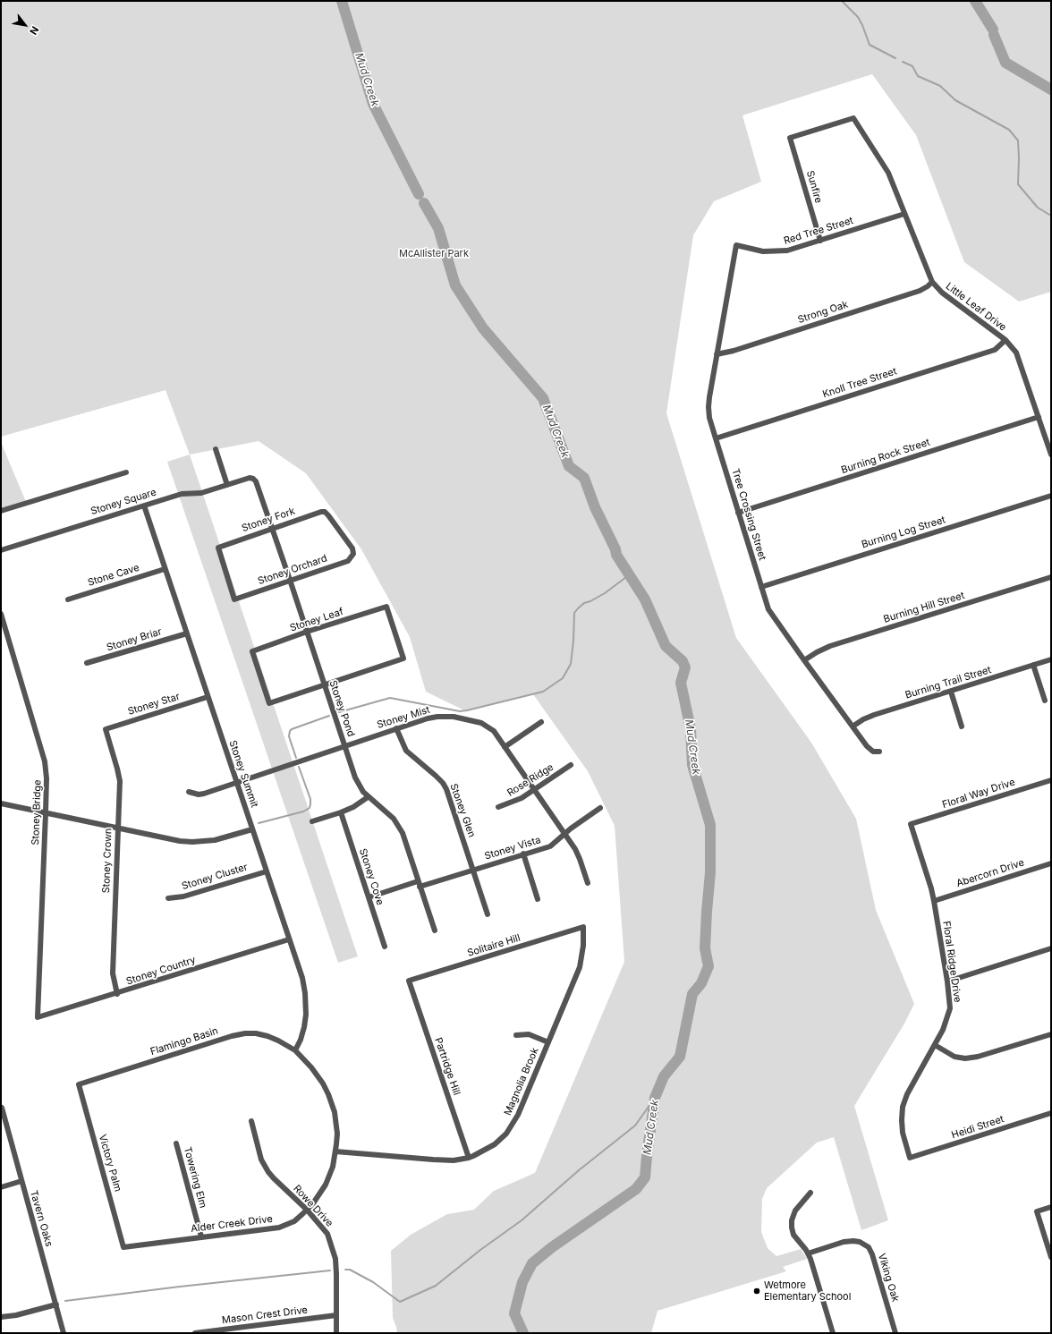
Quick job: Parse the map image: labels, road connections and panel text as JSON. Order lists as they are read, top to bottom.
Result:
{
  "streets": {
    "street": [
      "Sunfire",
      "Red Tree Street",
      "Little Leaf Drive",
      "Strong Oak",
      "Knoll Tree Street",
      "Burning Rock Street",
      "Stoney Square",
      "Tree Crossing Street",
      "Stoney Fork",
      "Burning Log Street",
      "Stoney Orchard",
      "Stone Cave",
      "Burning Hill Street",
      "Stoney Leaf",
      "Stoney Briar",
      "Burning Trail Street",
      "Stoney Star",
      "Stoney Pond",
      "Stoney Mist",
      "Stoney Summit",
      "Rose Ridge",
      "Floral Way Drive",
      "Stoney Glen",
      "Stoney Bridge",
      "Stoney Vista",
      "Stoney Crown",
      "Abercorn Drive",
      "Stoney Cluster",
      "Stoney Cove",
      "Solitaire Hill",
      "Floral Ridge Drive",
      "Stoney Country",
      "Flamingo Basin",
      "Partridge Hill",
      "Magnolia Brook",
      "Heidi Street",
      "Victory Palm",
      "Towering Elm",
      "Rowe Drive",
      "Tavern Oaks",
      "Alder Creek Drive",
      "Viking Oak",
      "Mason Crest Drive"
    ]
  },
  "crossings": [
    ["Sunfire", "Red Tree Street"],
    ["Sunfire", "Little Leaf Drive"],
    ["Red Tree Street", "Little Leaf Drive"],
    ["Red Tree Street", "Tree Crossing Street"],
    ["Little Leaf Drive", "Strong Oak"],
    ["Little Leaf Drive", "Knoll Tree Street"],
    ["Little Leaf Drive", "Burning Rock Street"],
    ["Strong Oak", "Tree Crossing Street"],
    ["Knoll Tree Street", "Tree Crossing Street"],
    ["Burning Rock Street", "Tree Crossing Street"],
    ["Stoney Square", "Stoney Pond"],
    ["Stoney Square", "Stoney Summit"],
    ["Tree Crossing Street", "Burning Log Street"],
    ["Tree Crossing Street", "Burning Hill Street"],
    ["Tree Crossing Street", "Burning Trail Street"],
    ["Stoney Fork", "Stoney Orchard"],
    ["Stoney Fork", "Stoney Pond"],
    ["Stoney Orchard", "Stoney Pond"],
    ["Stone Cave", "Stoney Summit"],
    ["Stoney Leaf", "Stoney Pond"],
    ["Stoney Briar", "Stoney Summit"],
    ["Stoney Star", "Stoney Summit"],
    ["Stoney Star", "Stoney Crown"],
    ["Stoney Pond", "Stoney Mist"],
    ["Stoney Pond", "Stoney Vista"],
    ["Stoney Mist", "Stoney Summit"],
    ["Stoney Mist", "Rose Ridge"],
    ["Stoney Mist", "Stoney Glen"],
    ["Stoney Mist", "Stoney Vista"],
    ["Stoney Summit", "Stoney Cluster"],
    ["Stoney Summit", "Stoney Country"],
    ["Stoney Summit", "Flamingo Basin"],
    ["Stoney Summit", "Alder Creek Drive"],
    ["Floral Way Drive", "Floral Ridge Drive"],
    ["Stoney Glen", "Stoney Vista"],
    ["Stoney Bridge", "Stoney Country"],
    ["Stoney Vista", "Stoney Cove"],
    ["Stoney Crown", "Stoney Country"],
    ["Abercorn Drive", "Floral Ridge Drive"],
    ["Solitaire Hill", "Partridge Hill"],
    ["Solitaire Hill", "Magnolia Brook"],
    ["Floral Ridge Drive", "Heidi Street"],
    ["Flamingo Basin", "Victory Palm"],
    ["Flamingo Basin", "Alder Creek Drive"],
    ["Partridge Hill", "Magnolia Brook"],
    ["Magnolia Brook", "Alder Creek Drive"],
    ["Victory Palm", "Alder Creek Drive"],
    ["Towering Elm", "Alder Creek Drive"],
    ["Rowe Drive", "Alder Creek Drive"],
    ["Rowe Drive", "Mason Crest Drive"]
  ],
  "water": ["Mud Creek"],
  "parks": ["McAllister Park"],
  "places": ["Wetmore Elementary School"],
  "north": "bottom right"
}
